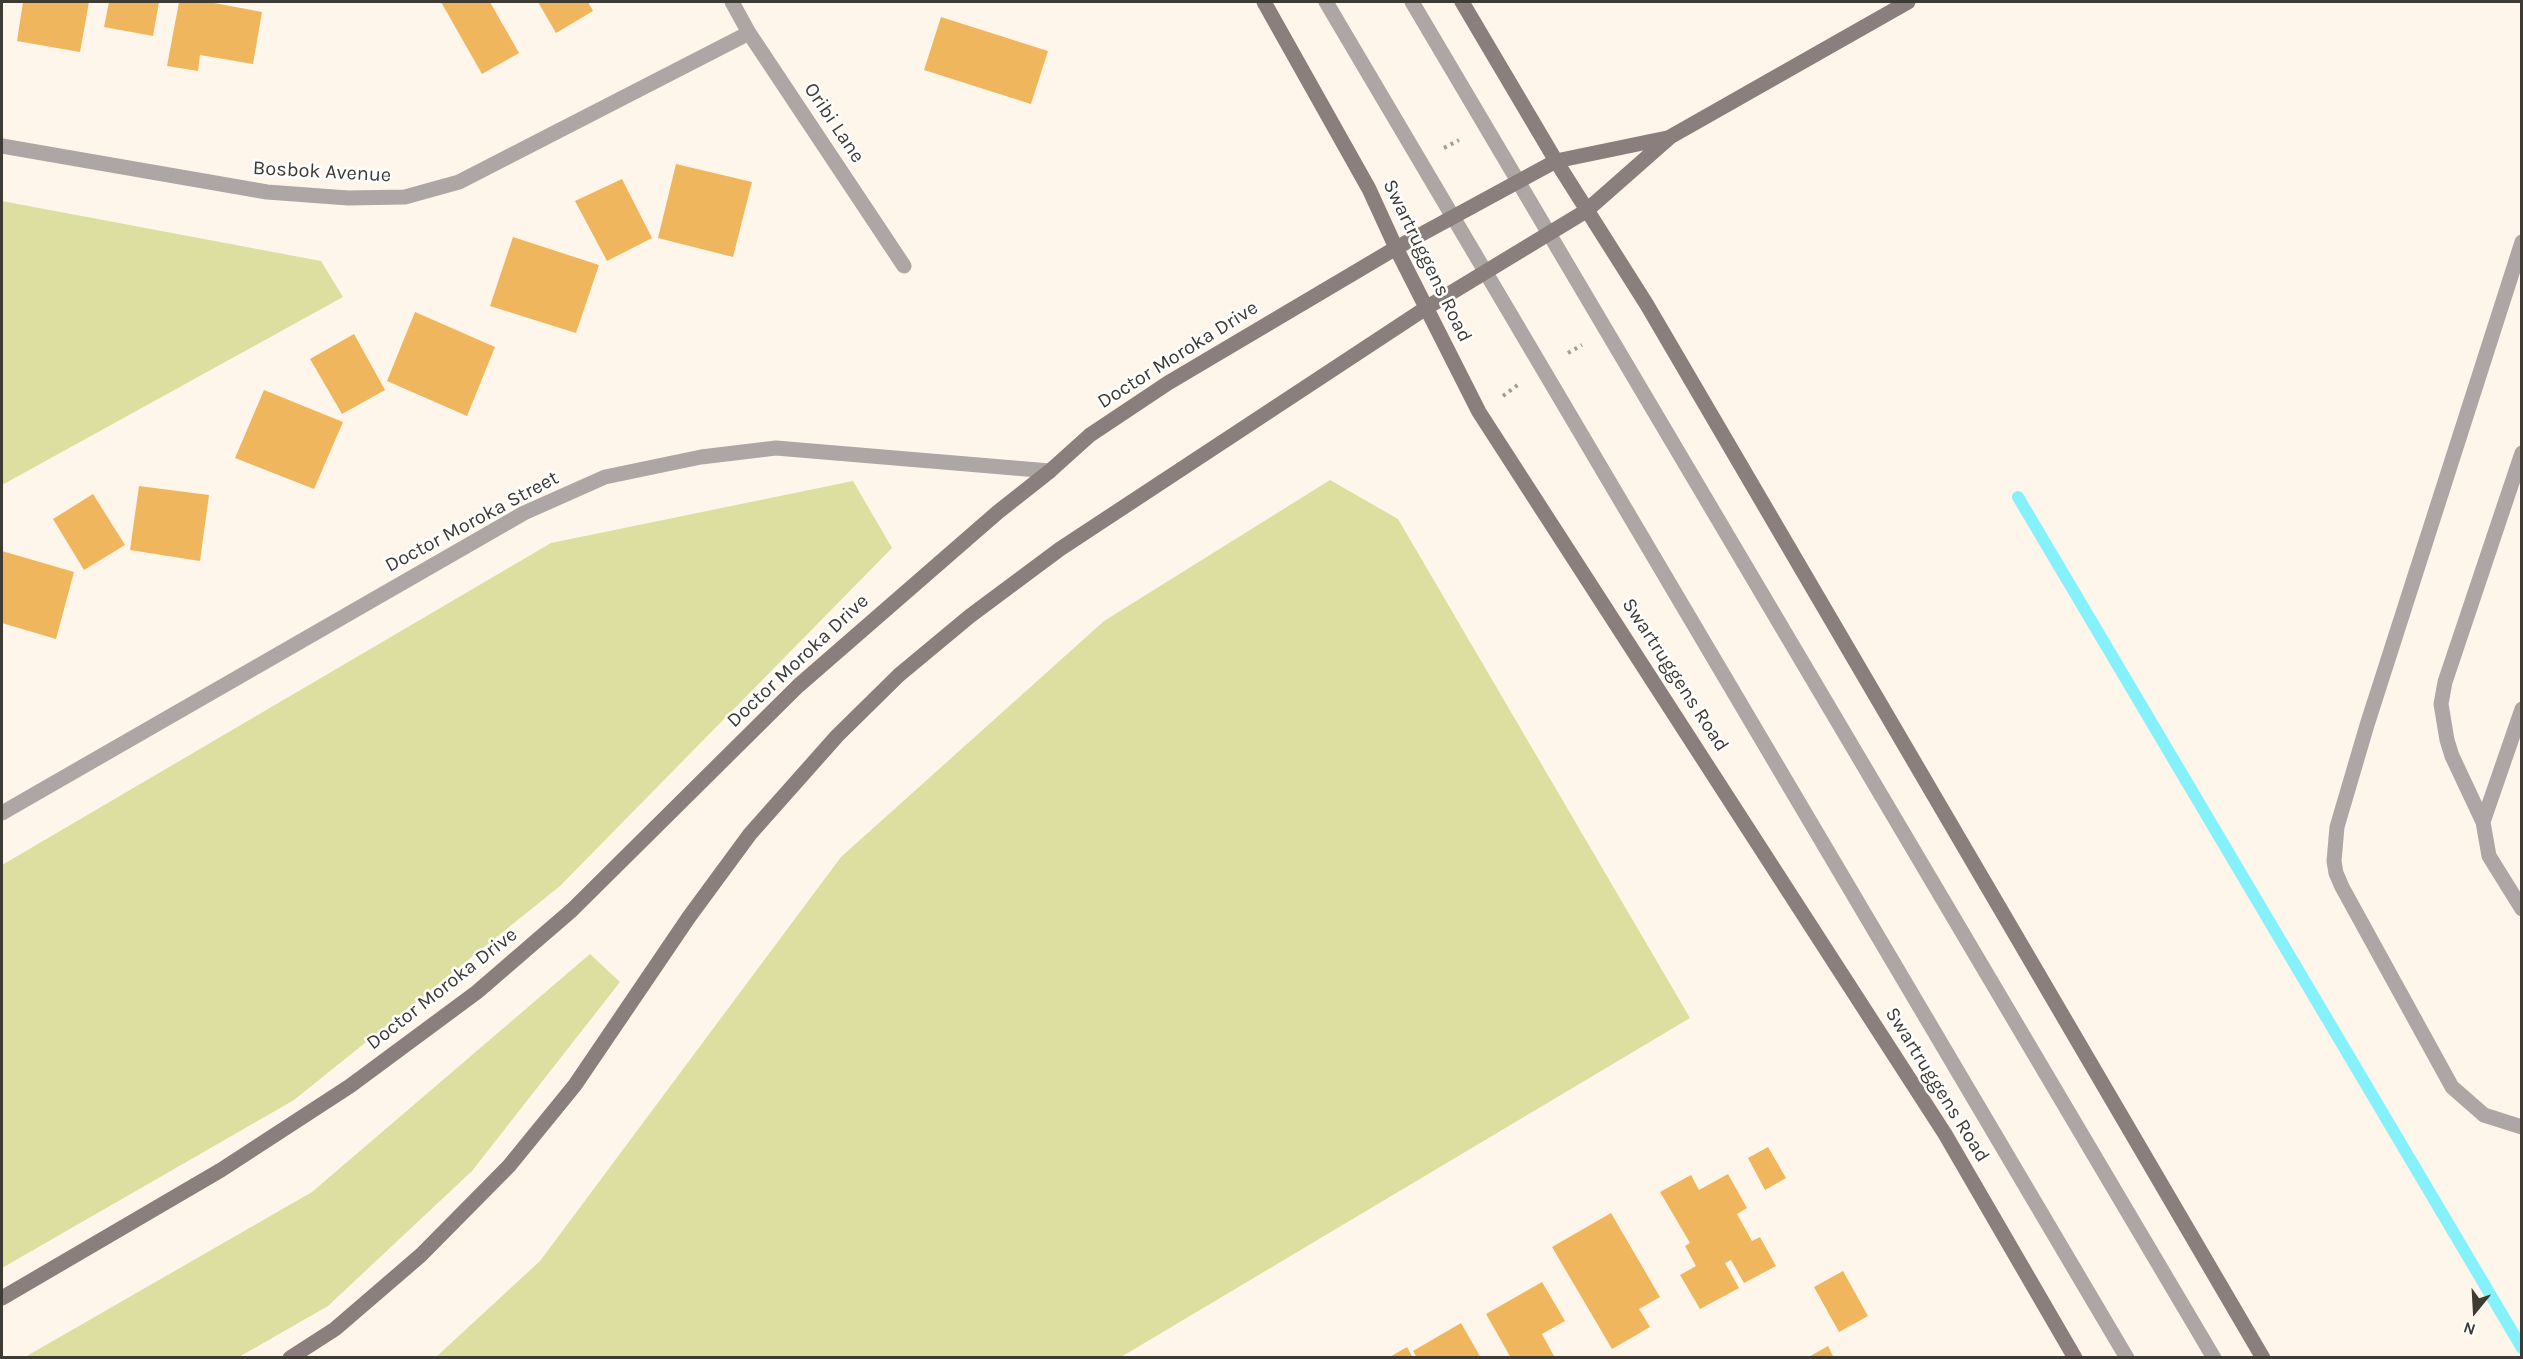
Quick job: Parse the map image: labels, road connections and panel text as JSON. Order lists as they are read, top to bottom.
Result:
{
  "streets": {
    "main road": ["Swartruggens Road", "Doctor Moroka Drive"],
    "street": ["Oribi Lane", "Bosbok Avenue", "Doctor Moroka Street"]
  },
  "crossings": [
    ["Oribi Lane", "Bosbok Avenue"],
    ["Swartruggens Road", "Doctor Moroka Drive"],
    ["Doctor Moroka Drive", "Doctor Moroka Street"]
  ],
  "north": "bottom"
}
